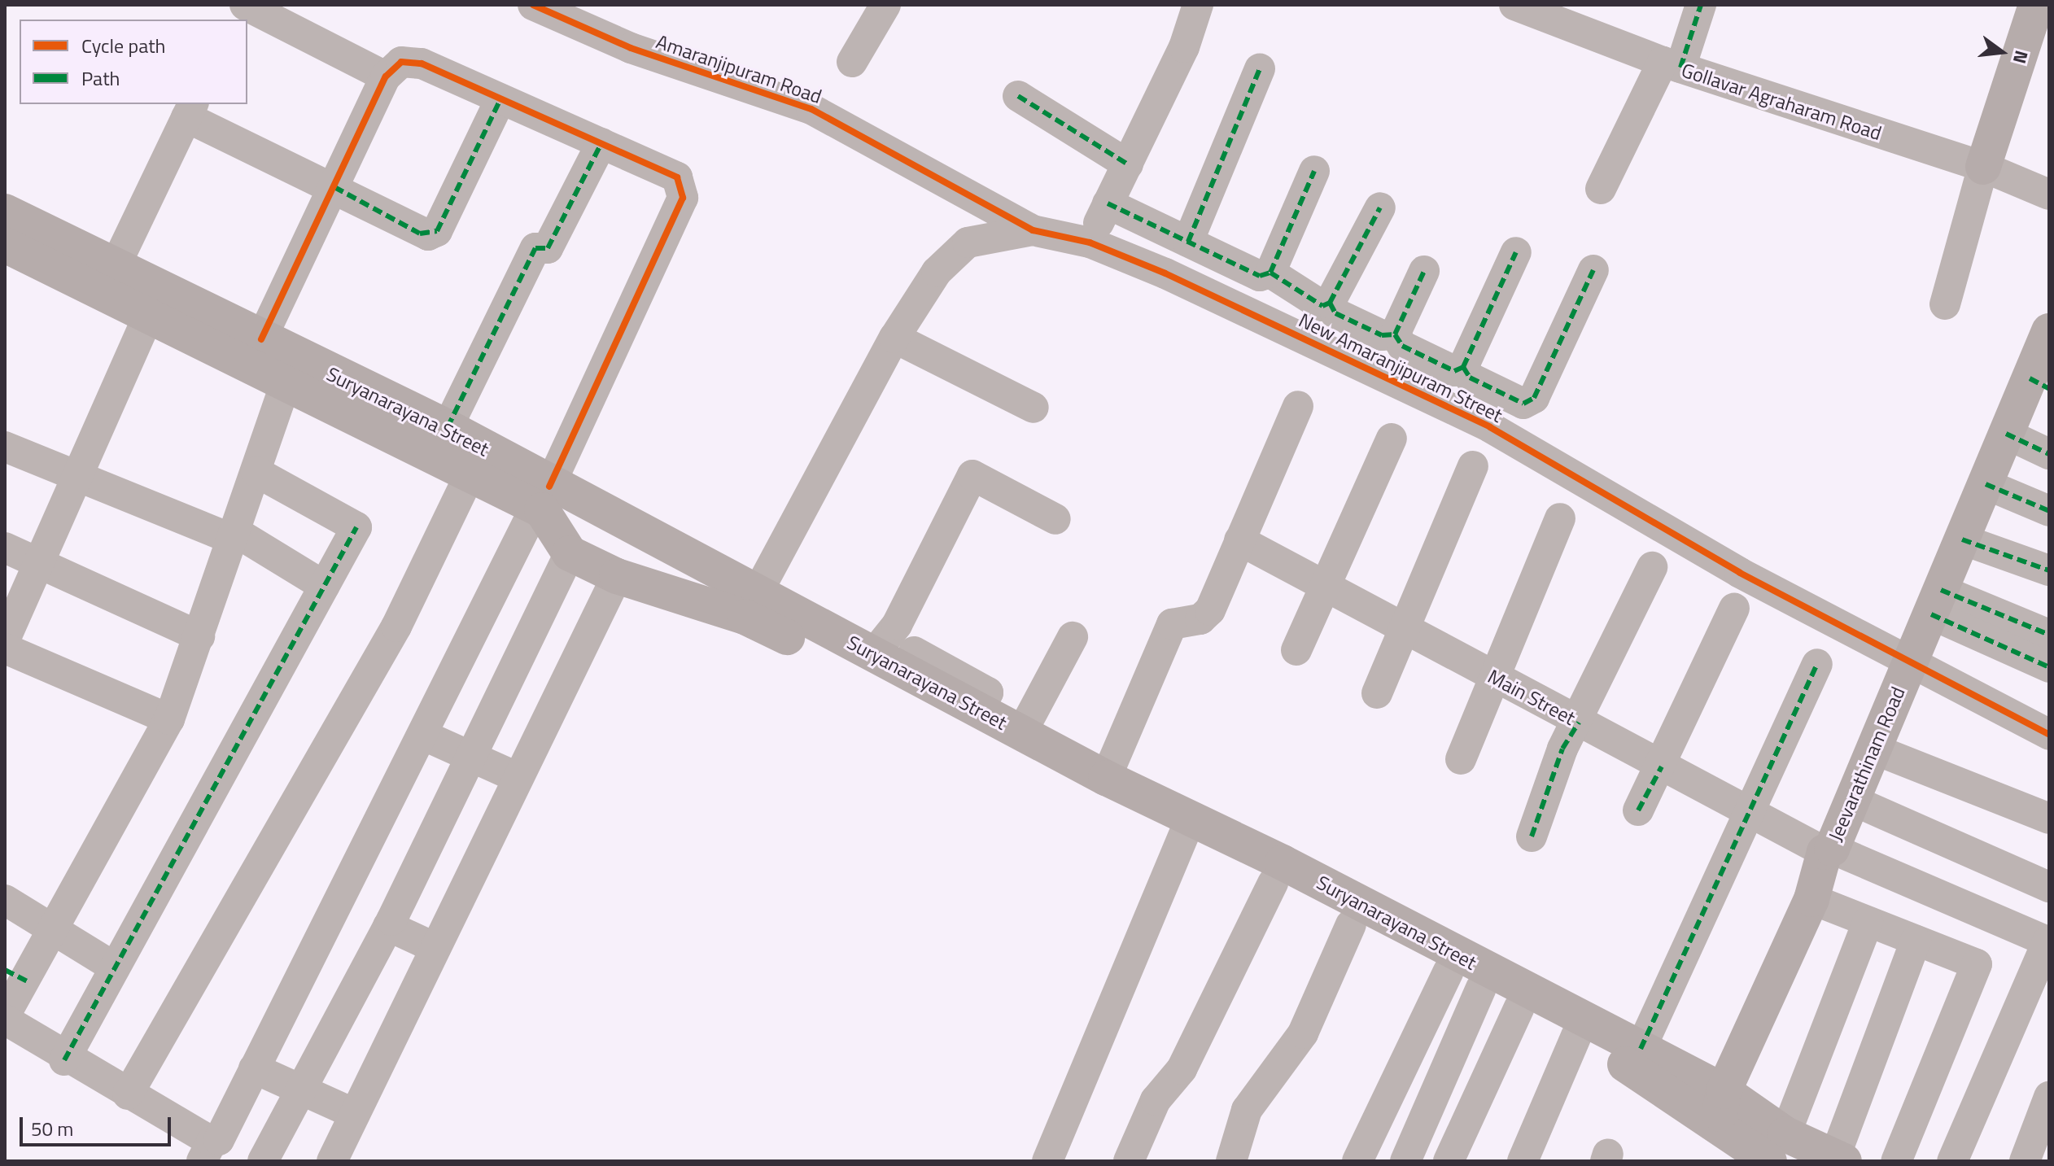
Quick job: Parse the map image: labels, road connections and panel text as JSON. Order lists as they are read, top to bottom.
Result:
{
  "streets": {
    "main road": ["Suryanarayana Street", "Jeevarathinam Road"],
    "street": [
      "Amaranjipuram Road",
      "Gollavar Agraharam Road",
      "New Amaranjipuram Street",
      "Main Street"
    ]
  },
  "crossings": [
    ["Amaranjipuram Road", "New Amaranjipuram Street"],
    ["New Amaranjipuram Street", "Jeevarathinam Road"],
    ["Suryanarayana Street", "Jeevarathinam Road"],
    ["Main Street", "Jeevarathinam Road"]
  ],
  "legend": ["Cycle path", "Path"],
  "scale_bar": "50 m",
  "north": "right"
}
